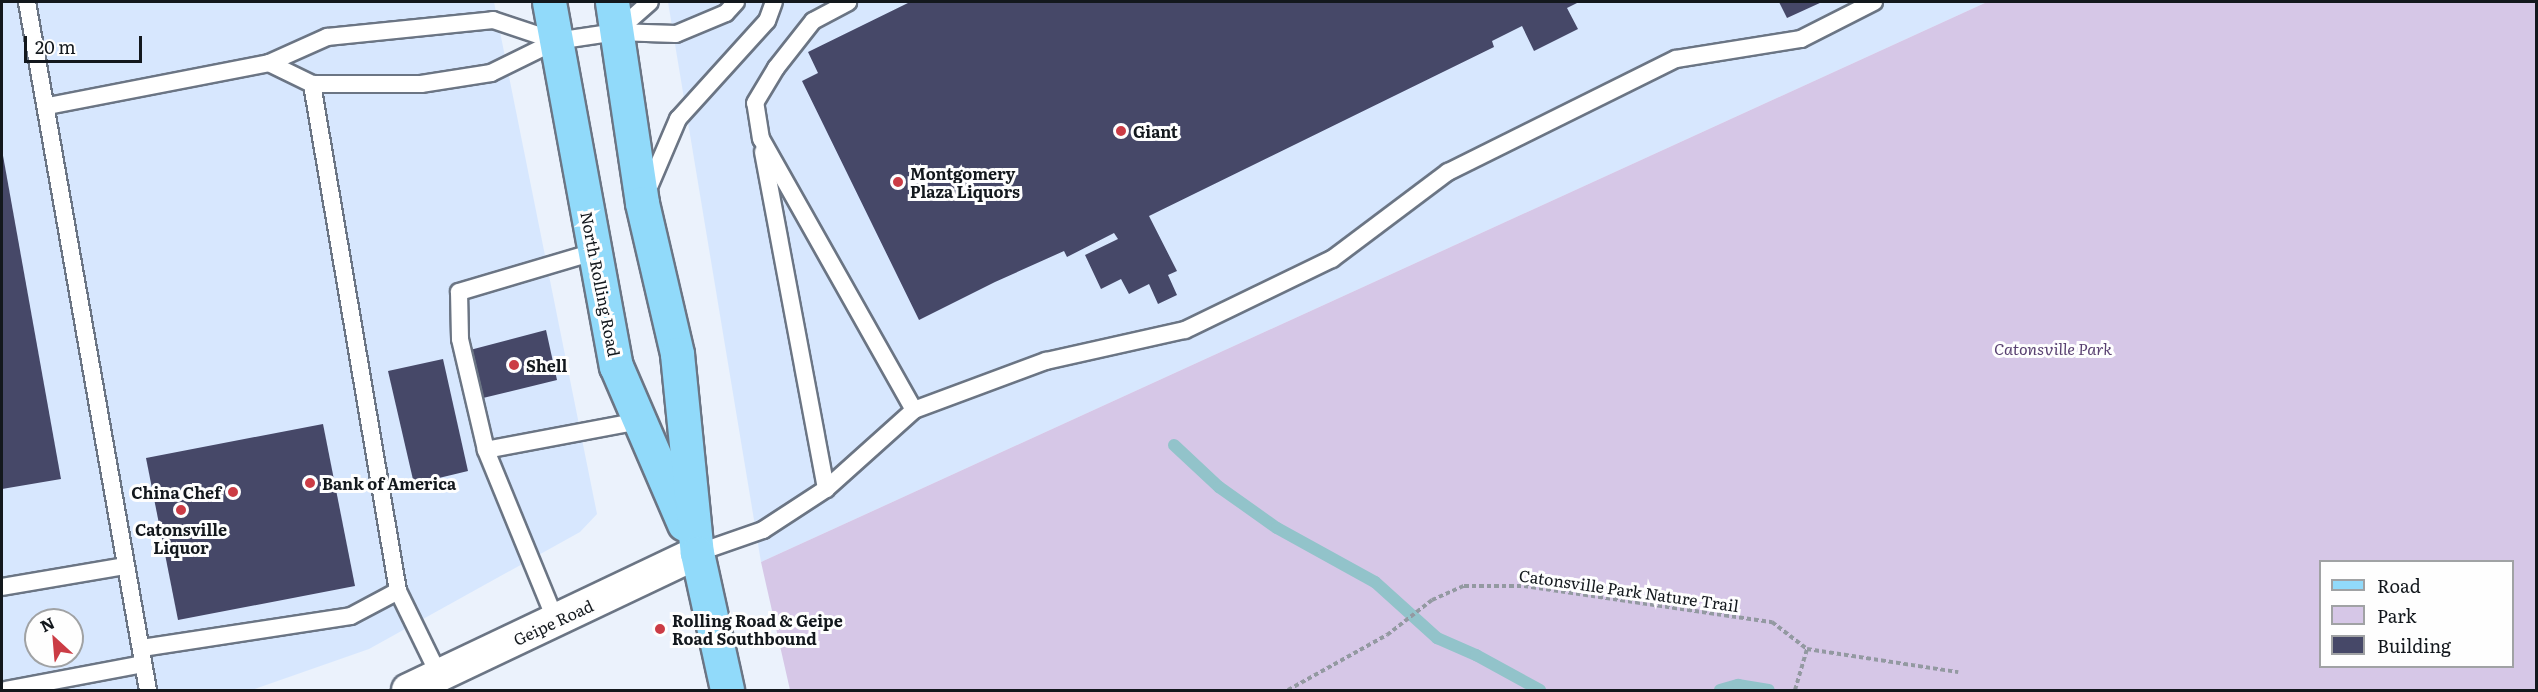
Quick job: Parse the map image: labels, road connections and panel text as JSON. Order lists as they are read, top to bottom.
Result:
{
  "streets": {
    "main road": ["North Rolling Road"],
    "street": ["Geipe Road"],
    "path": ["Catonsville Park Nature Trail"]
  },
  "crossings": [
    ["North Rolling Road", "Geipe Road"]
  ],
  "parks": ["Catonsville Park"],
  "places": [
    "Giant",
    "Montgomery Plaza Liquors",
    "Shell",
    "Bank of America",
    "China Chef",
    "Catonsville Liquor",
    "Rolling Road & Geipe Road Southbound"
  ],
  "legend": ["Road", "Park", "Building"],
  "scale_bar": "20 m",
  "north": "top left"
}
